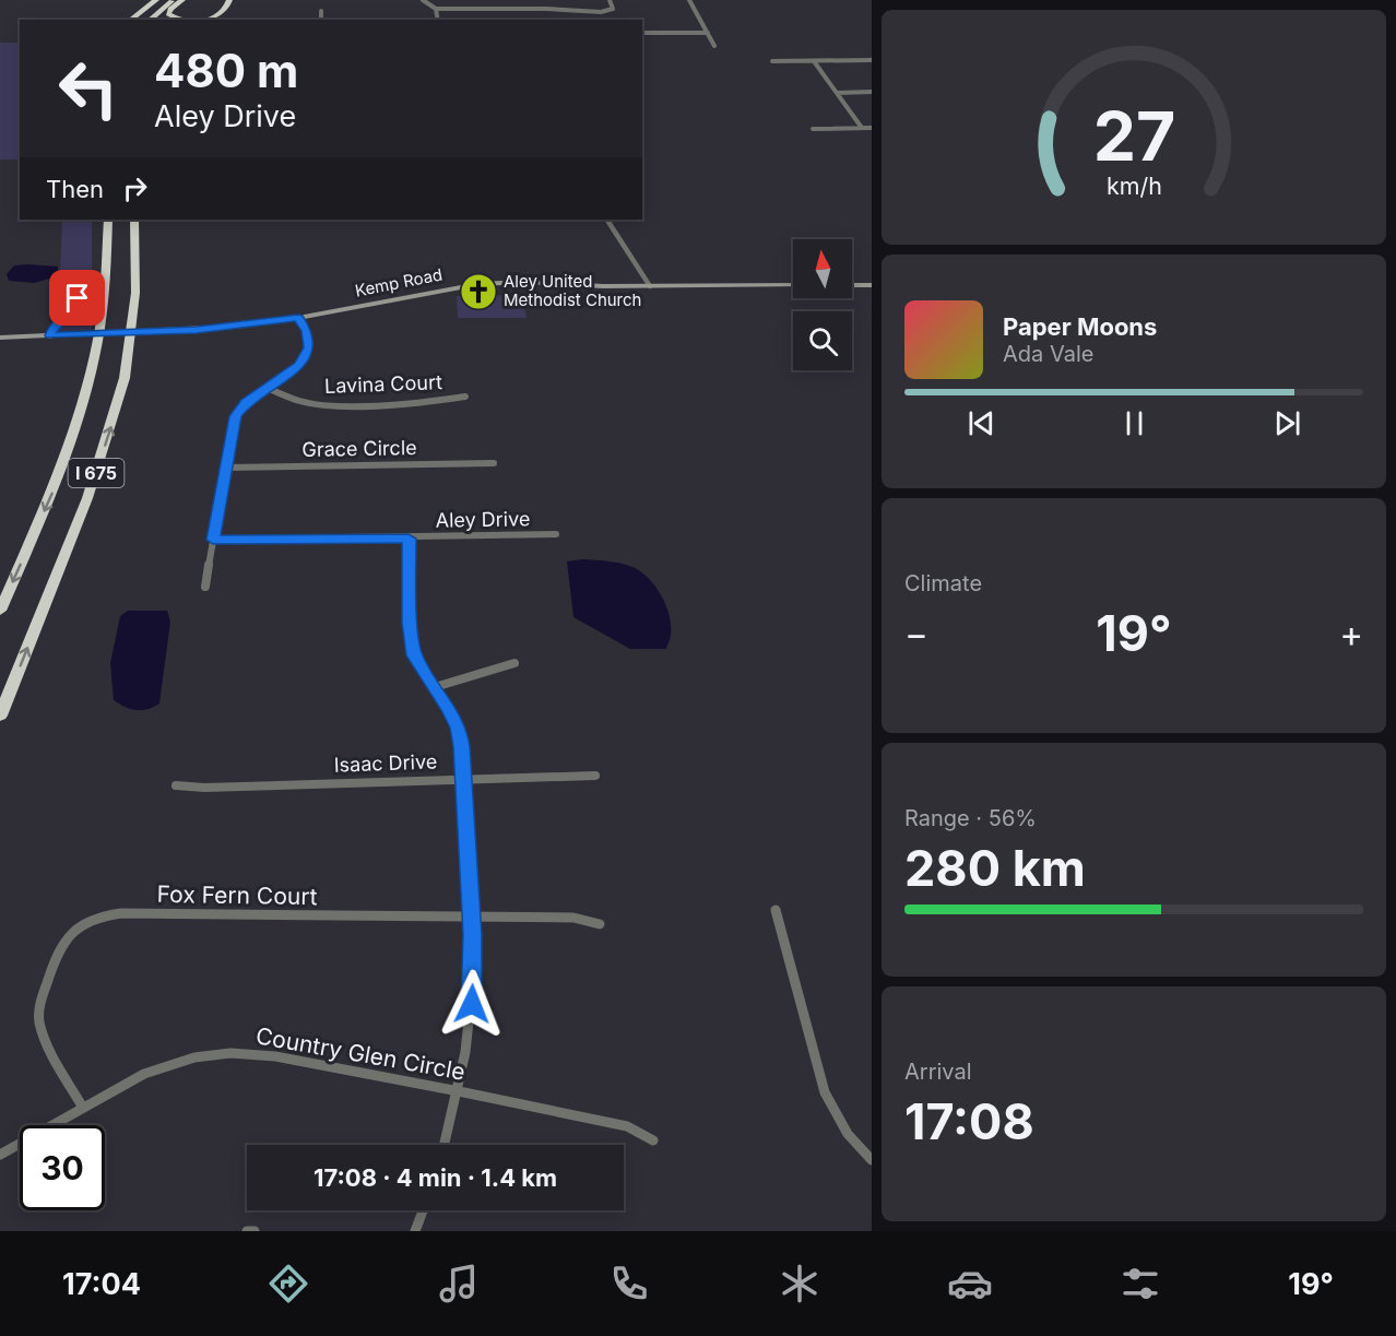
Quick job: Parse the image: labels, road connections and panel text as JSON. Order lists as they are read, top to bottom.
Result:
{
  "streets": {
    "highway": ["I 675"],
    "main road": ["Kemp Road"],
    "street": [
      "Lavina Court",
      "Grace Circle",
      "Aley Drive",
      "Isaac Drive",
      "Fox Fern Court",
      "Country Glen Circle"
    ]
  },
  "crossings": [
    ["Fox Fern Court", "Country Glen Circle"]
  ],
  "places": {
    "church": ["Aley United Methodist Church"]
  },
  "north": "top",
  "page": {
    "turn": ["480 m", "Aley Drive"],
    "then": "Then",
    "song": ["Paper Moons", "Ada Vale"],
    "tile": [
      "Climate",
      ["Range · 56%", "280 km"],
      ["Arrival", "17:08"]
    ],
    "heat": ["−", "19°", "+"],
    "limit": "30",
    "trip": "17:08 · 4 min · 1.4 km",
    "tabs": ["17:04", "19°"],
    "gauge": ["27", "km/h"]
  }
}
